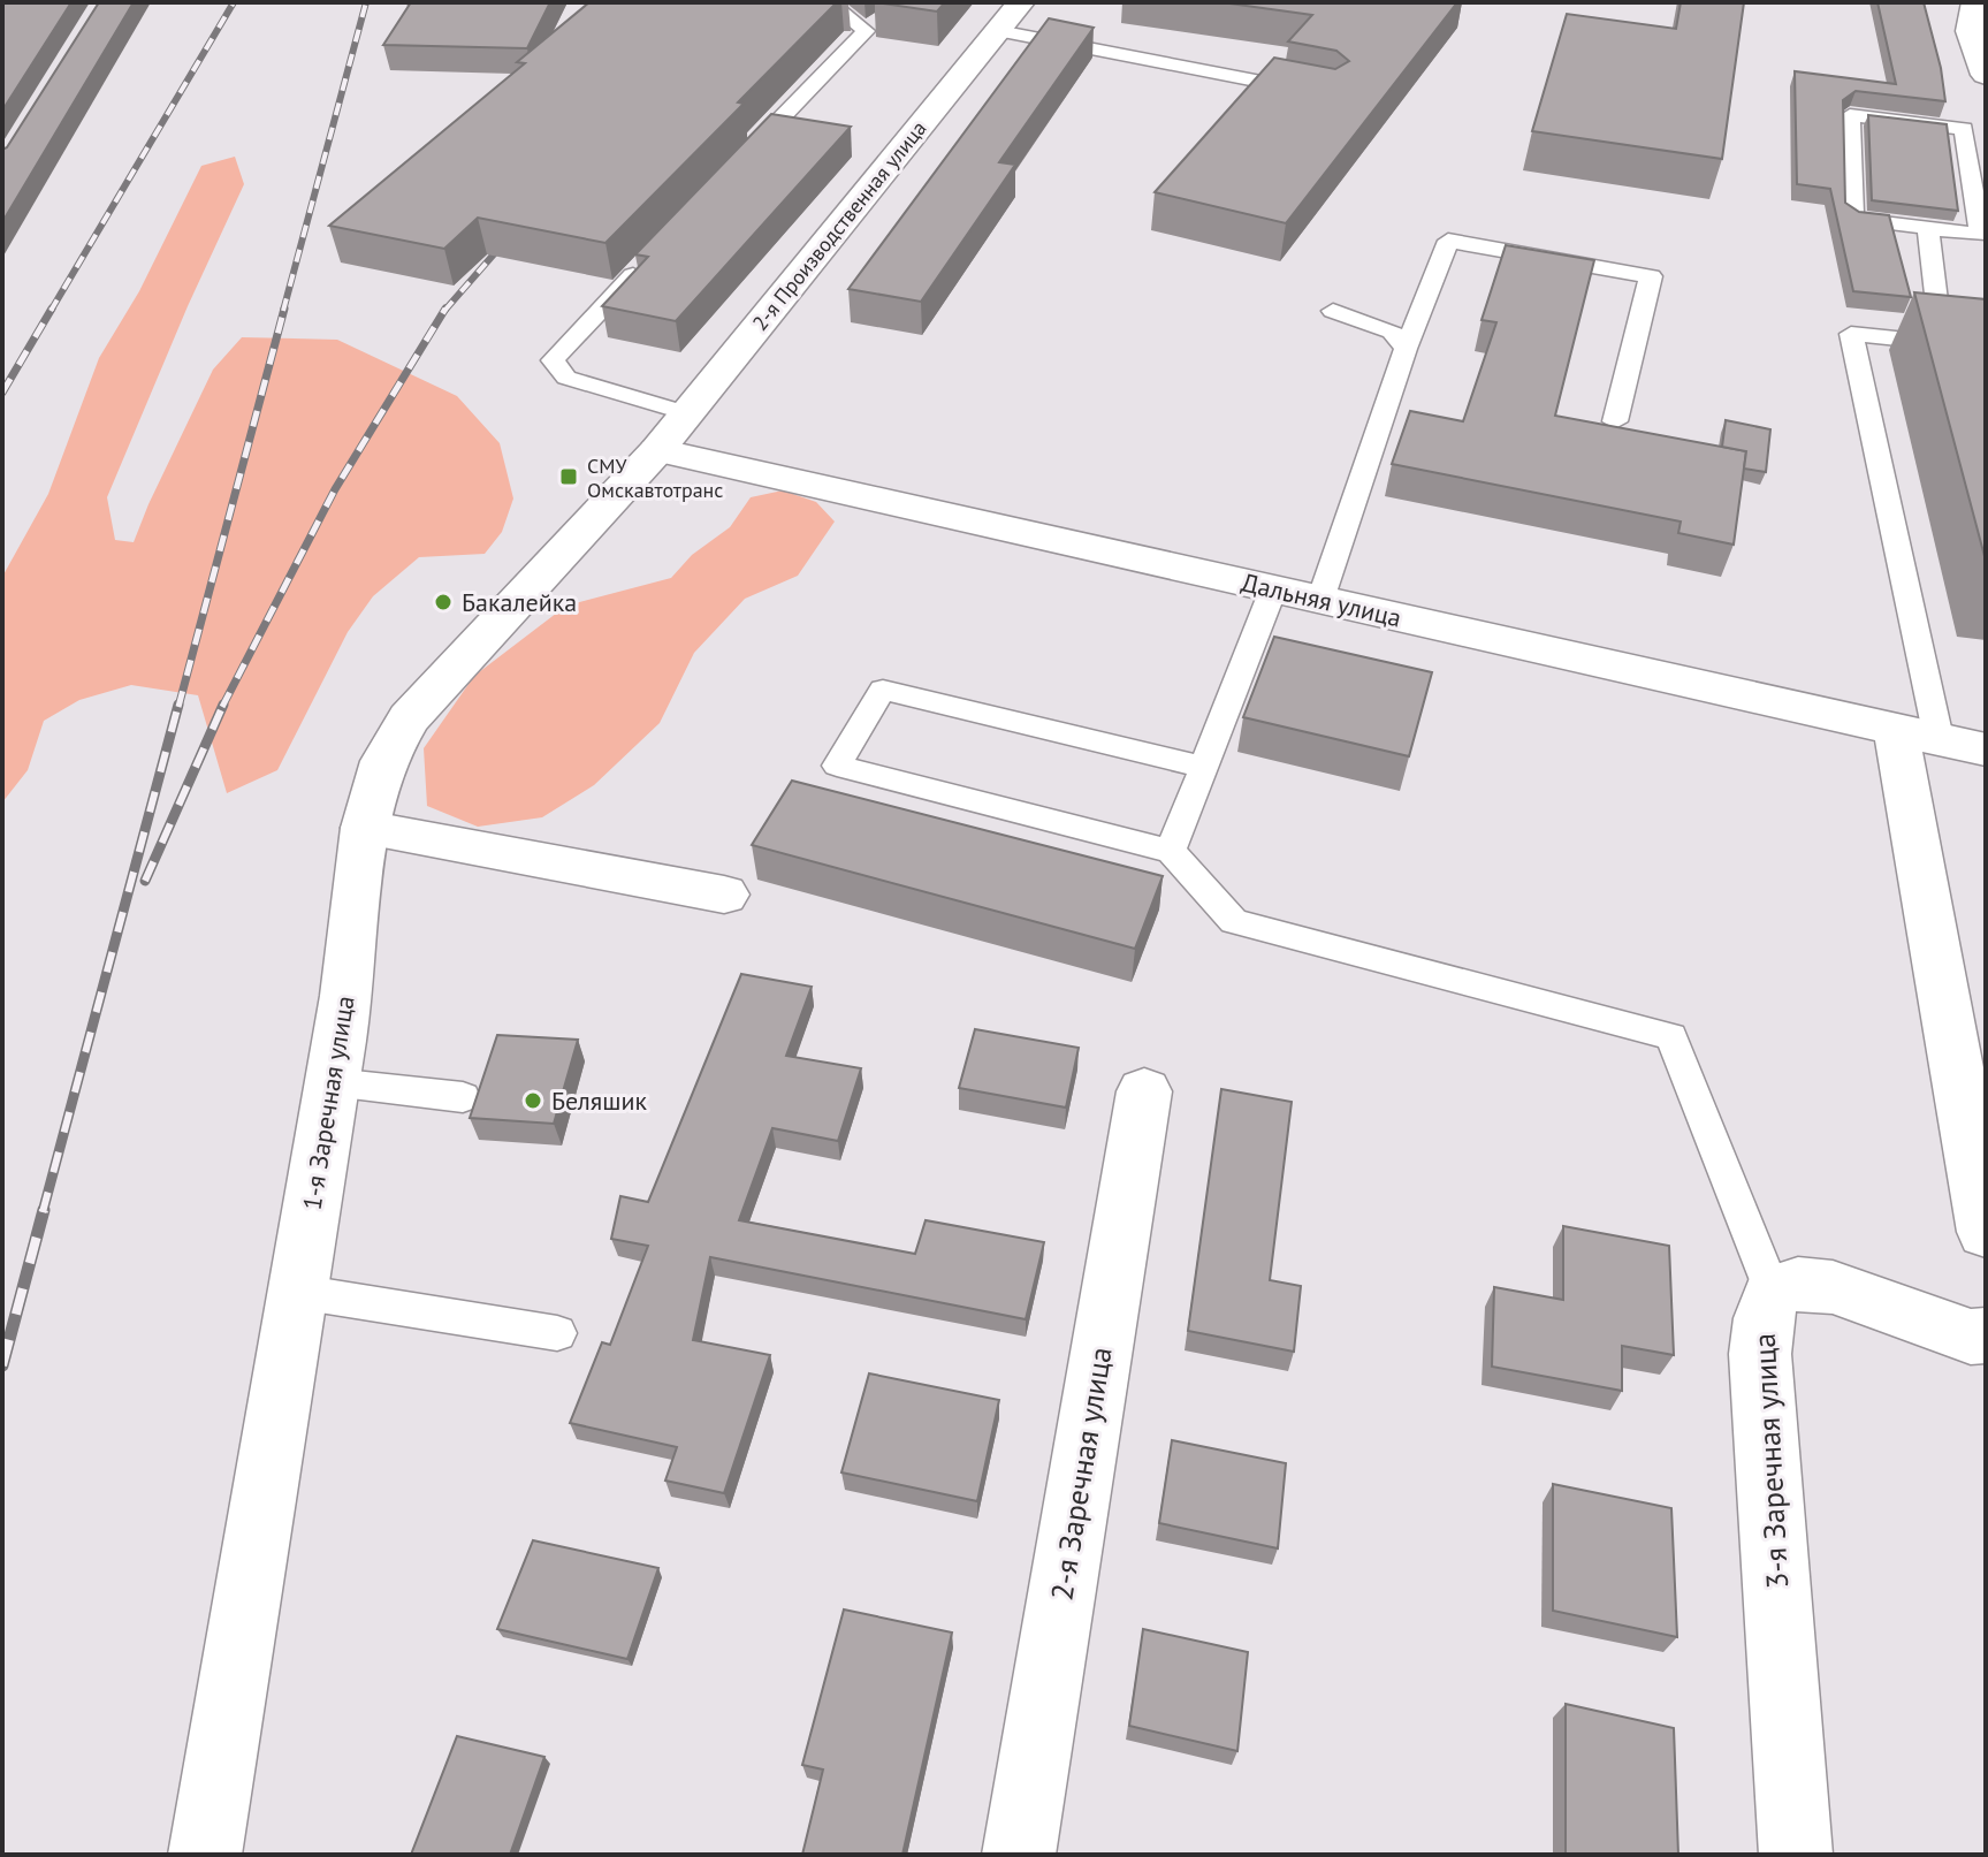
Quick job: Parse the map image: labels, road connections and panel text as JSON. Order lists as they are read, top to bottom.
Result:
{
  "streets": {
    "street": [
      "2-я Производственная улица",
      "Дальняя улица",
      "1-я Заречная улица",
      "3-я Заречная улица",
      "2-я Заречная улица"
    ]
  },
  "crossings": [
    ["2-я Производственная улица", "Дальняя улица"],
    ["2-я Производственная улица", "1-я Заречная улица"],
    ["Дальняя улица", "1-я Заречная улица"]
  ],
  "places": {
    "transit": ["СМУ Омскавтотранс"],
    "other": ["Бакалейка", "Беляшик"]
  }
}
